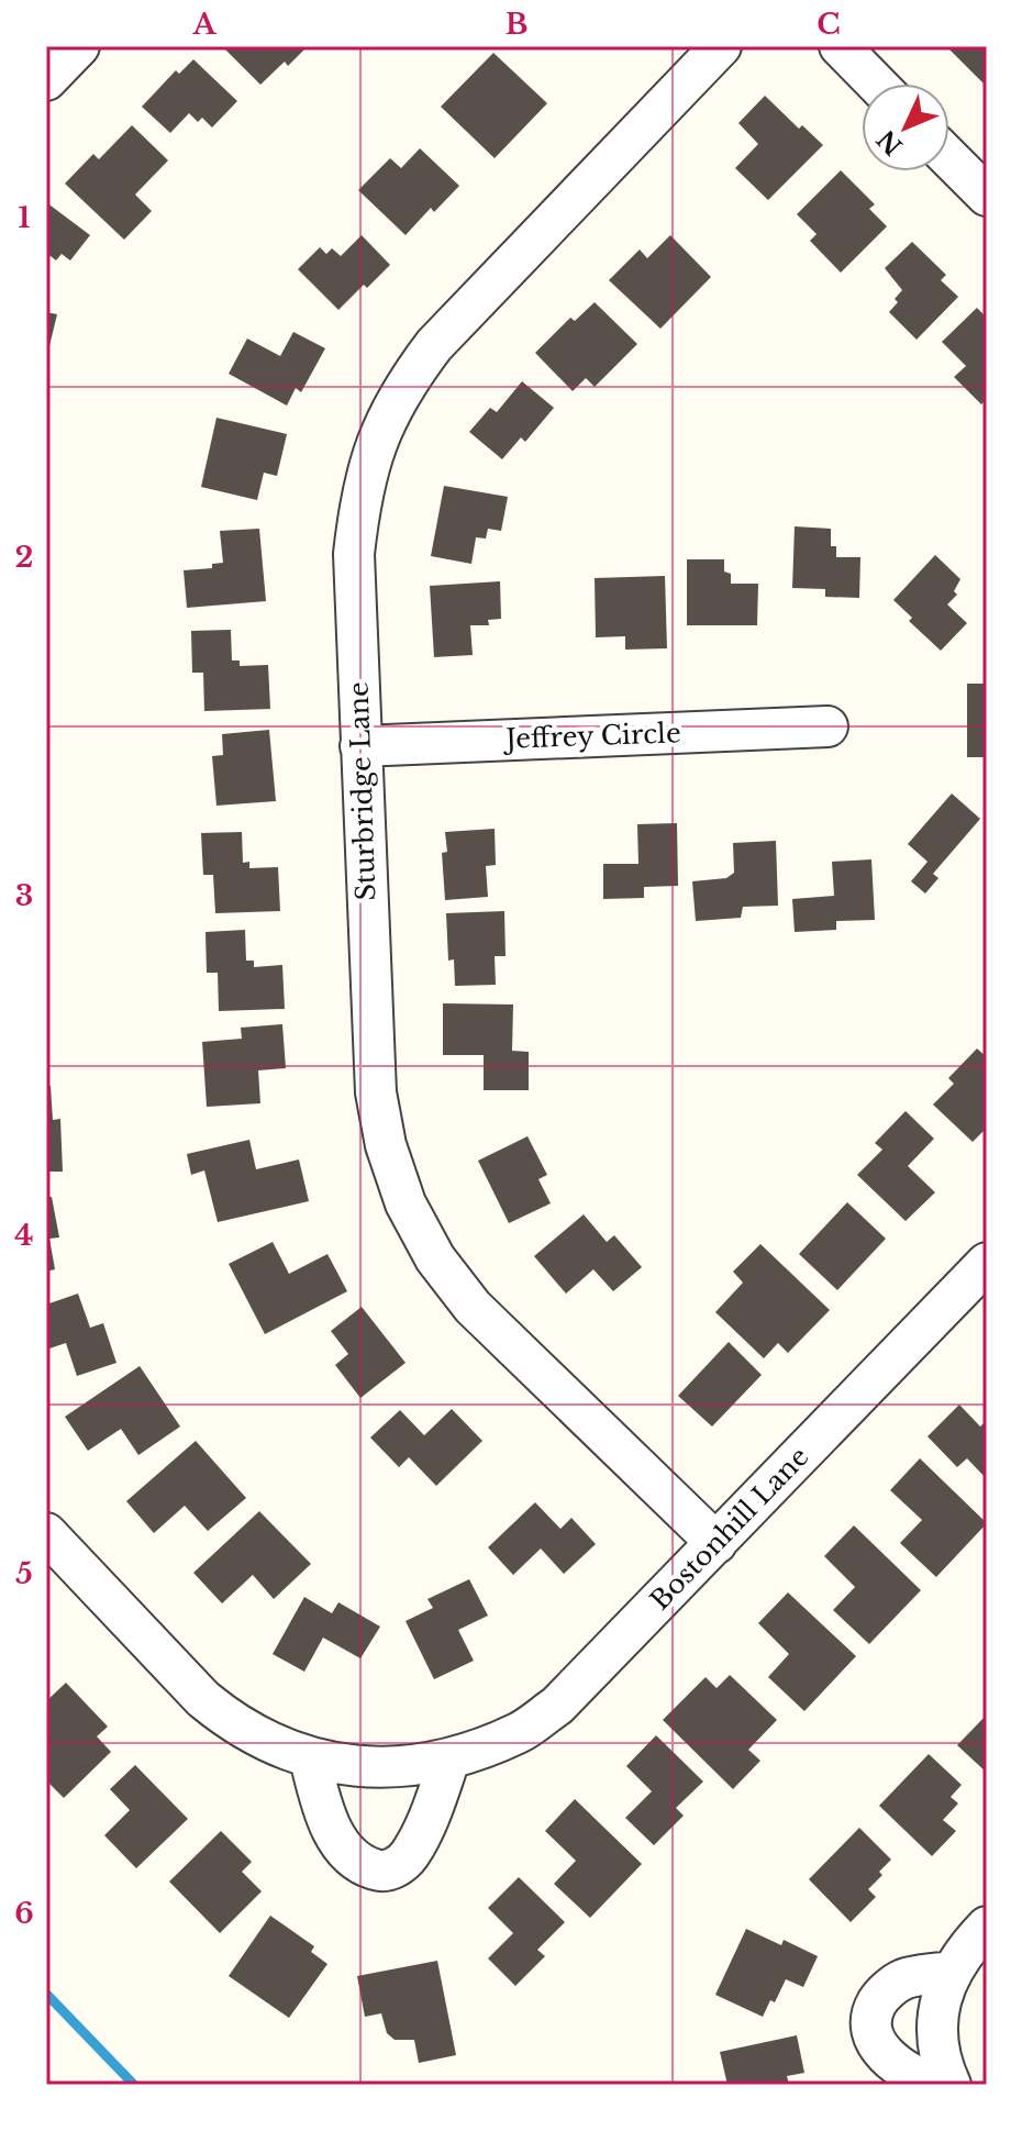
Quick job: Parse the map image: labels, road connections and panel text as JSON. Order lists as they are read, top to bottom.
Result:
{
  "streets": {
    "street": ["Jeffrey Circle", "Sturbridge Lane", "Bostonhill Lane"]
  },
  "crossings": [
    ["Jeffrey Circle", "Sturbridge Lane"],
    ["Sturbridge Lane", "Bostonhill Lane"]
  ],
  "north": "bottom left",
  "grid": {
    "columns": ["A", "B", "C"],
    "rows": [
      "1",
      "2",
      "3",
      "4",
      "5",
      "6"
    ]
  }
}
